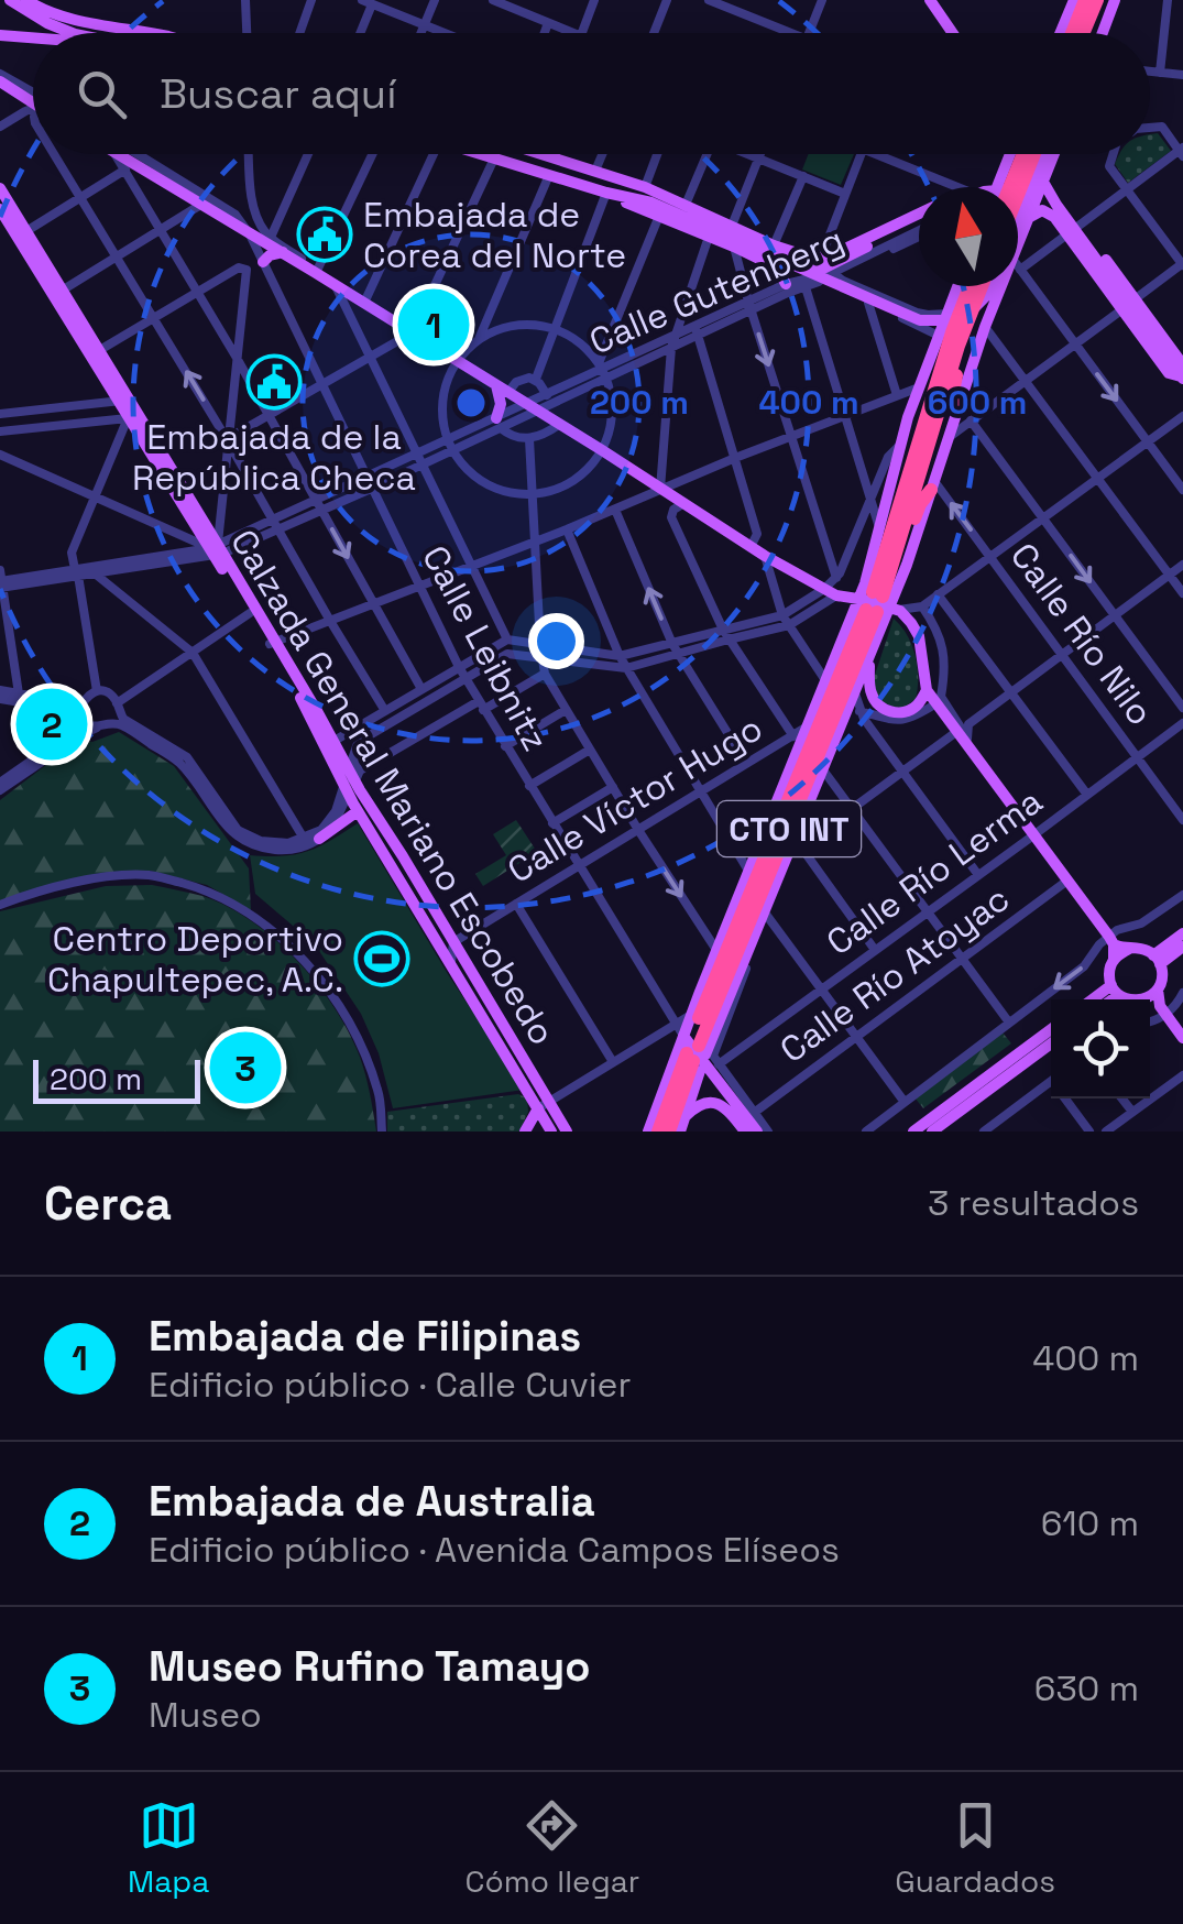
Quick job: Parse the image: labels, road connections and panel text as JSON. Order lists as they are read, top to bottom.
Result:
{
  "streets": {
    "highway": ["CTO INT"],
    "main road": ["Calzada General Mariano Escobedo"],
    "street": [
      "Calle Gutenberg",
      "Calle Río Nilo",
      "Calle Leibnitz",
      "Calle Víctor Hugo",
      "Calle Río Lerma",
      "Calle Río Atoyac"
    ]
  },
  "crossings": [
    ["Calle Gutenberg", "Calle Leibnitz"],
    ["Calle Gutenberg", "Calzada General Mariano Escobedo"],
    ["Calle Río Nilo", "CTO INT"],
    ["Calle Río Nilo", "Calle Río Lerma"],
    ["Calle Leibnitz", "Calle Víctor Hugo"],
    ["Calle Leibnitz", "CTO INT"],
    ["Calle Leibnitz", "Calle Río Lerma"],
    ["Calzada General Mariano Escobedo", "Calle Víctor Hugo"],
    ["Calzada General Mariano Escobedo", "Calle Río Lerma"],
    ["Calle Víctor Hugo", "CTO INT"],
    ["CTO INT", "Calle Río Lerma"]
  ],
  "places": {
    "public building": ["Embajada de Corea del Norte", "Embajada de la República Checa"],
    "sports": ["Centro Deportivo Chapultepec, A.C."]
  },
  "scale_bar": "200 m",
  "north": "top",
  "page": {
    "search": "Buscar aquí",
    "pins": ["1", "2", "3"],
    "scale": "200 m",
    "heading": ["Cerca", "3 resultados"],
    "list": [
      {
        "mark": "1",
        "name": "Embajada de Filipinas",
        "note": "Edificio público · Calle Cuvier",
        "value": "400 m"
      },
      {
        "mark": "2",
        "name": "Embajada de Australia",
        "note": "Edificio público · Avenida Campos Elíseos",
        "value": "610 m"
      },
      {
        "mark": "3",
        "name": "Museo Rufino Tamayo",
        "note": "Museo",
        "value": "630 m"
      }
    ],
    "nav": ["Mapa", "Cómo llegar", "Guardados"]
  },
  "rings": ["200 m", "400 m", "600 m"]
}
